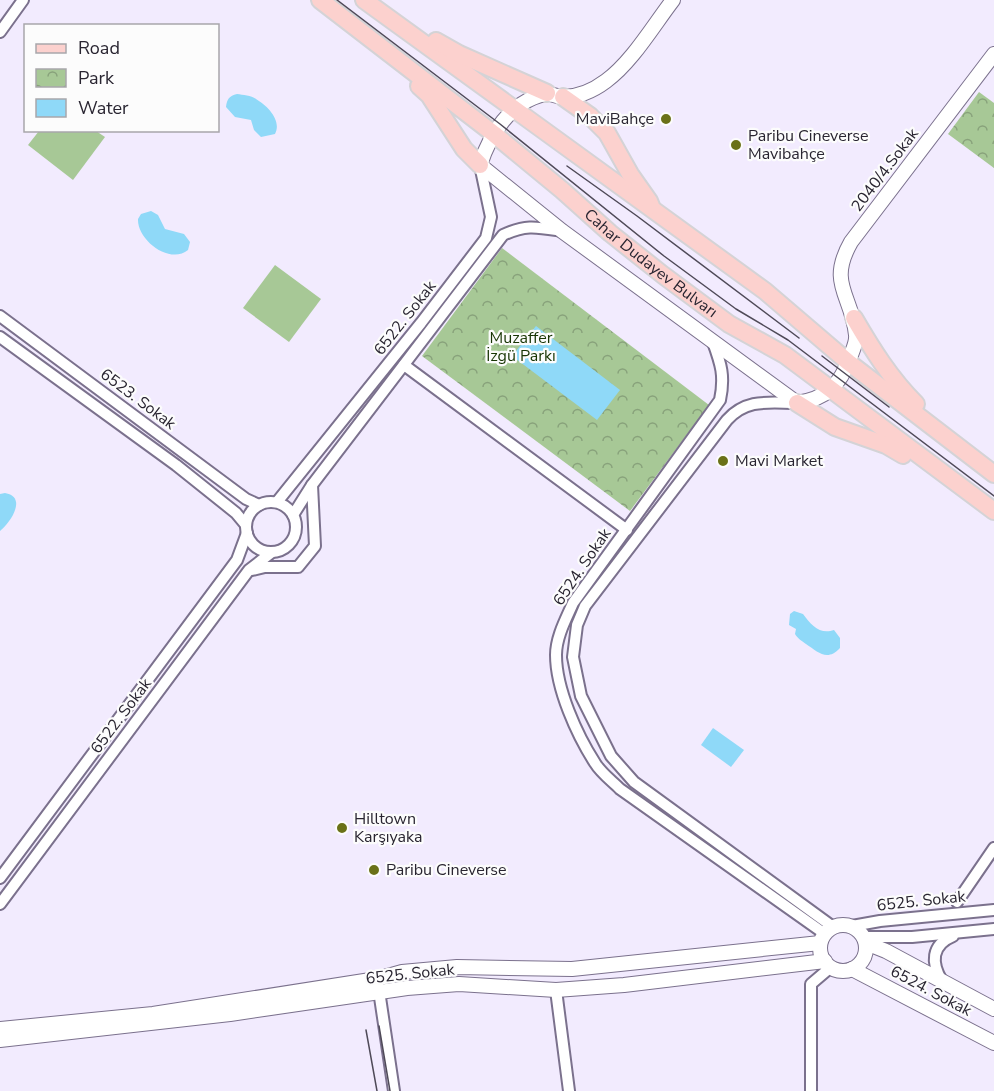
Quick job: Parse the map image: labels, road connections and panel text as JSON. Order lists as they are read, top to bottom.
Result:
{
  "streets": {
    "main road": ["Cahar Dudayev Bulvarı"],
    "street": [
      "2040/4.Sokak",
      "6522. Sokak",
      "6523. Sokak",
      "6524. Sokak",
      "6525. Sokak"
    ]
  },
  "crossings": [
    ["6522. Sokak", "6523. Sokak"],
    ["6524. Sokak", "6525. Sokak"]
  ],
  "parks": ["Muzaffer İzgü Parkı"],
  "places": [
    "MaviBahçe",
    "Paribu Cineverse Mavibahçe",
    "Mavi Market",
    "Hilltown Karşıyaka",
    "Paribu Cineverse"
  ],
  "legend": ["Road", "Park", "Water"]
}
